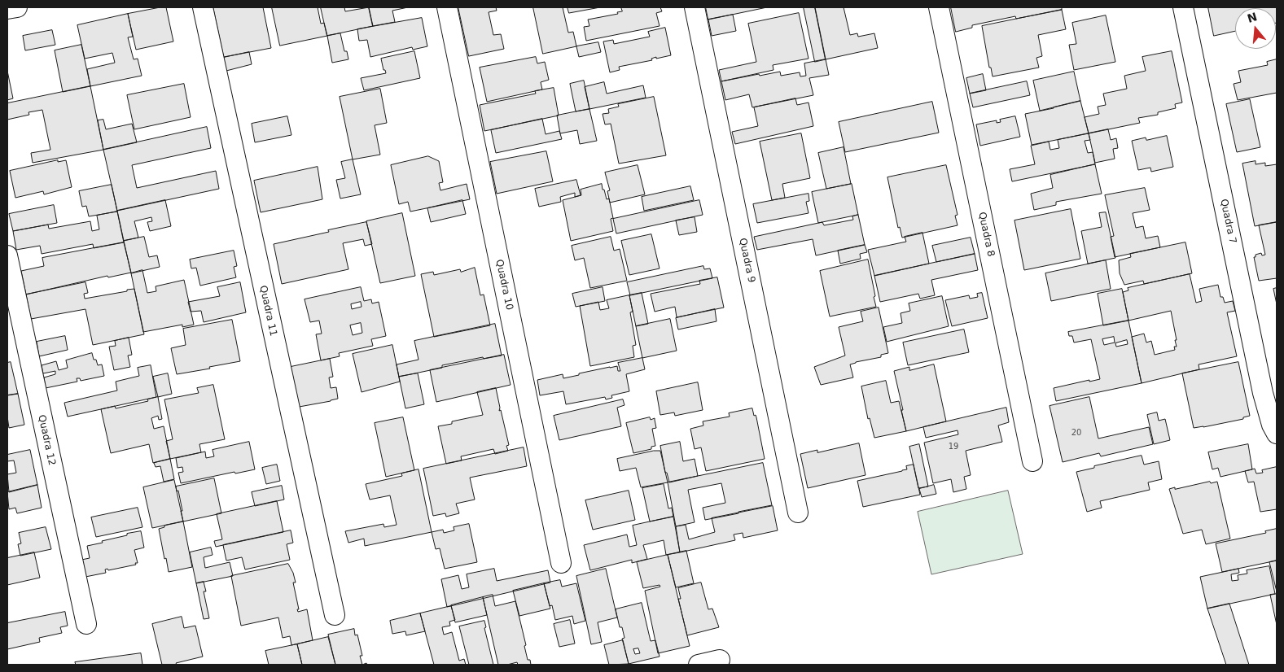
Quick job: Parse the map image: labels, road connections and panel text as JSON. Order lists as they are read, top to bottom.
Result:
{
  "streets": {
    "street": [
      "Quadra 7",
      "Quadra 8",
      "Quadra 9",
      "Quadra 10",
      "Quadra 11",
      "Quadra 12"
    ]
  },
  "house_numbers": ["20", "19"],
  "north": "top"
}
